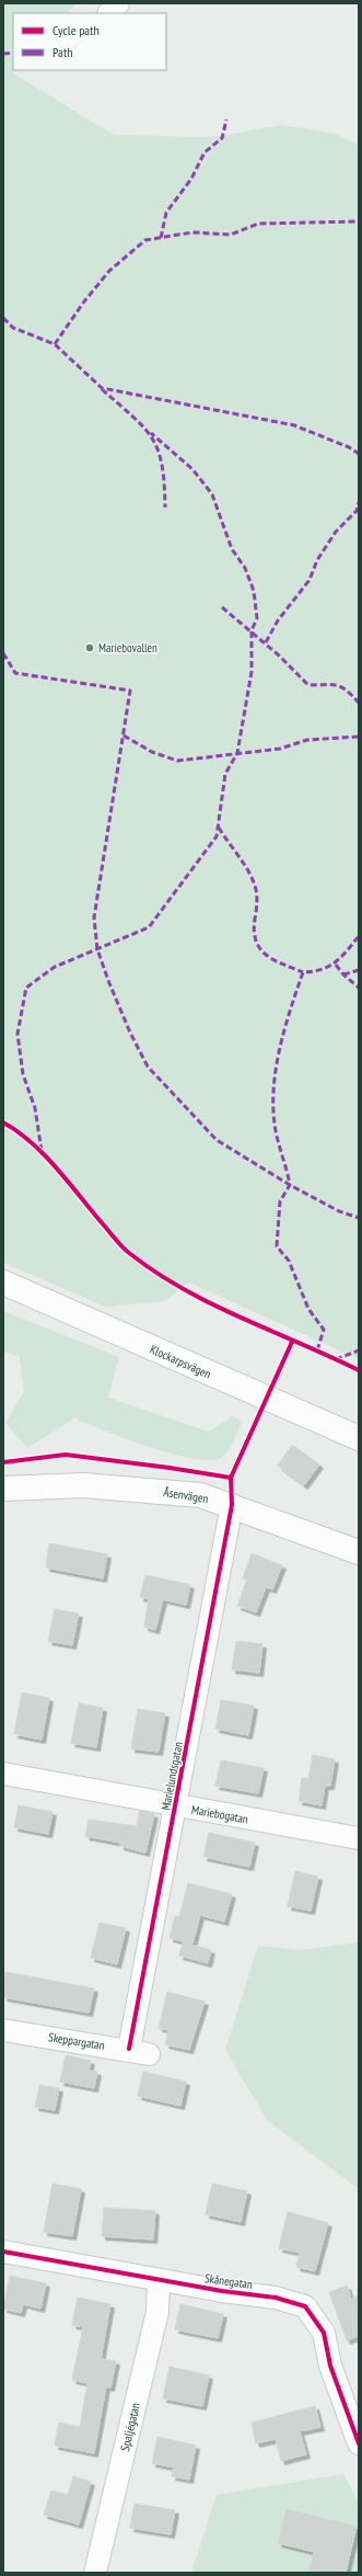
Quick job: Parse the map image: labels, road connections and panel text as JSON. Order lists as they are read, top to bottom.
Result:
{
  "streets": {
    "street": [
      "Klockarpsvägen",
      "Åsenvägen",
      "Marielundsgatan",
      "Mariebogatan",
      "Skeppargatan",
      "Skånegatan",
      "Spaljégatan"
    ]
  },
  "crossings": [
    ["Åsenvägen", "Marielundsgatan"],
    ["Marielundsgatan", "Mariebogatan"],
    ["Marielundsgatan", "Skeppargatan"],
    ["Skånegatan", "Spaljégatan"]
  ],
  "places": ["Mariebovallen"],
  "legend": ["Cycle path", "Path"]
}
